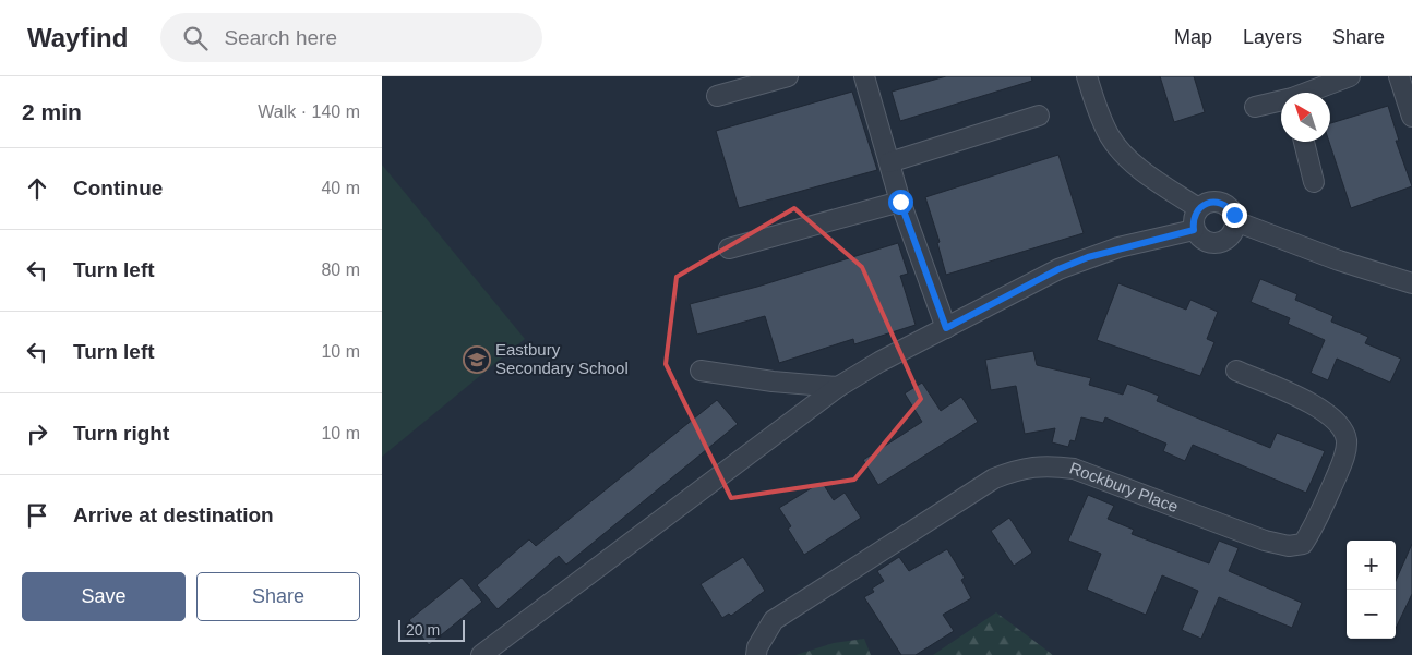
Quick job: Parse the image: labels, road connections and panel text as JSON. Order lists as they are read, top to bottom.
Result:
{
  "streets": {
    "street": ["Rockbury Place"]
  },
  "places": {
    "school or university": ["Eastbury Secondary School"]
  },
  "scale_bar": "20 m",
  "north": "top left",
  "page": {
    "header": "Wayfind",
    "search": "Search here",
    "nav": ["Map", "Layers", "Share"],
    "heading": ["2 min", "Walk · 140 m"],
    "list": [
      ["Continue", "40 m"],
      ["Turn left", "80 m"],
      ["Turn left", "10 m"],
      ["Turn right", "10 m"],
      "Arrive at destination"
    ],
    "map_buttons": ["+", "−"],
    "buttons": ["Save", "Share"],
    "scale": "20 m"
  }
}
